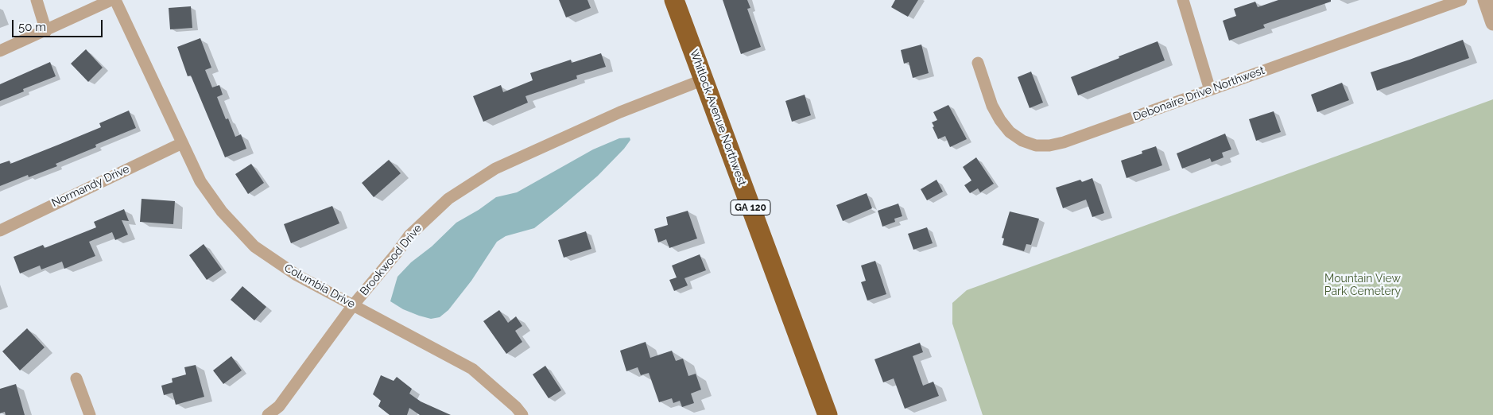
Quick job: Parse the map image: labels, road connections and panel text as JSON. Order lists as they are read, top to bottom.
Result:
{
  "streets": {
    "highway": ["Whitlock Avenue Northwest", "GA 120"],
    "street": [
      "Debonaire Drive Northwest",
      "Normandy Drive",
      "Brookwood Drive",
      "Columbia Drive"
    ]
  },
  "crossings": [
    ["Whitlock Avenue Northwest", "Brookwood Drive"],
    ["Normandy Drive", "Columbia Drive"],
    ["Brookwood Drive", "Columbia Drive"]
  ],
  "parks": ["Mountain View Park Cemetery"],
  "scale_bar": "50 m"
}
